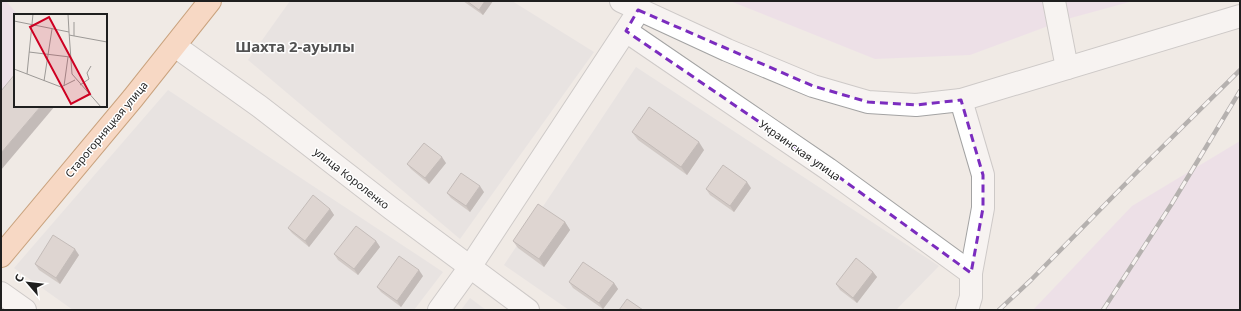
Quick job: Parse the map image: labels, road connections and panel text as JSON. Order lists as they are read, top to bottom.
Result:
{
  "streets": {
    "main road": ["Старогорняцкая улица"],
    "street": ["Украинская улица", "улица Короленко"]
  },
  "crossings": [
    ["Старогорняцкая улица", "улица Короленко"]
  ],
  "districts": ["Шахта 2-ауылы"],
  "north": "top left"
}
